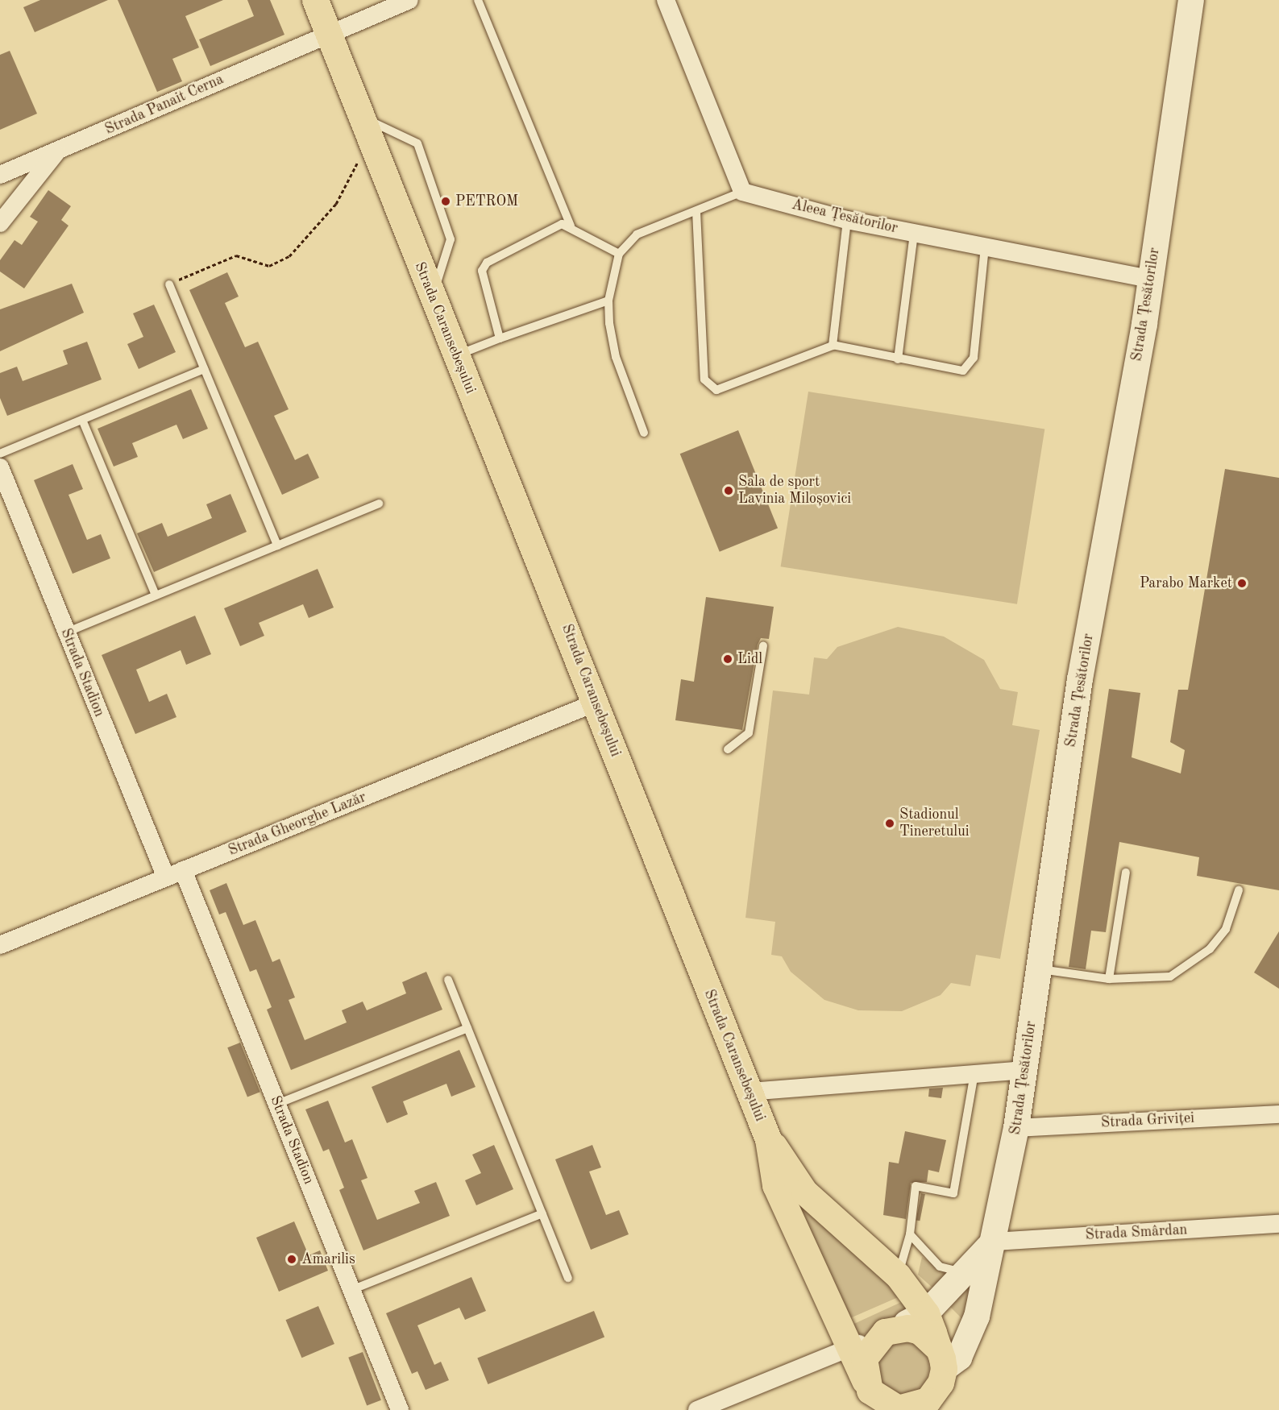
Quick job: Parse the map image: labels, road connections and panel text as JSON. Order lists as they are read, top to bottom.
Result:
{
  "streets": {
    "main road": ["Strada Țesătorilor", "Strada Caransebeșului"],
    "street": [
      "Strada Panait Cerna",
      "Aleea Țesătorilor",
      "Strada Stadion",
      "Strada Gheorghe Lazăr",
      "Strada Griviței",
      "Strada Smârdan"
    ]
  },
  "crossings": [
    ["Strada Panait Cerna", "Strada Caransebeșului"],
    ["Aleea Țesătorilor", "Strada Țesătorilor"],
    ["Strada Țesătorilor", "Strada Caransebeșului"],
    ["Strada Țesătorilor", "Strada Griviței"],
    ["Strada Țesătorilor", "Strada Smârdan"],
    ["Strada Caransebeșului", "Strada Gheorghe Lazăr"],
    ["Strada Stadion", "Strada Gheorghe Lazăr"]
  ],
  "places": [
    "PETROM",
    "Sala de sport Lavinia Miloșovici",
    "Parabo Market",
    "Lidl",
    "Stadionul Tineretului",
    "Amarilis"
  ]
}
